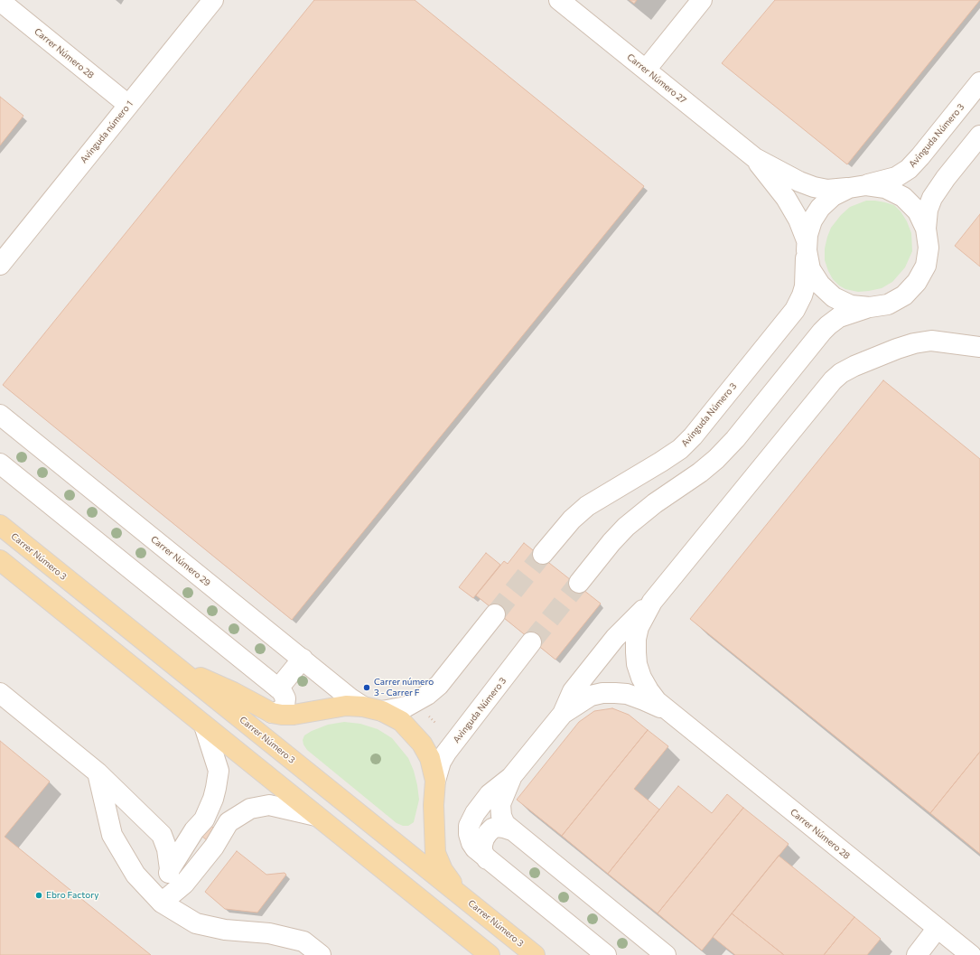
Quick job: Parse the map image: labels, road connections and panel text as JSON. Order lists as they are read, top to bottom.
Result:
{
  "streets": {
    "main road": ["Carrer Número 3"],
    "street": [
      "Carrer Número 28",
      "Carrer Número 27",
      "Avinguda número 1",
      "Avinguda Número 3",
      "Carrer Número 29"
    ]
  },
  "crossings": [
    ["Carrer Número 28", "Avinguda número 1"],
    ["Carrer Número 27", "Avinguda Número 3"]
  ],
  "places": ["Carrer número 3 - Carrer F", "Ebro Factory"]
}
